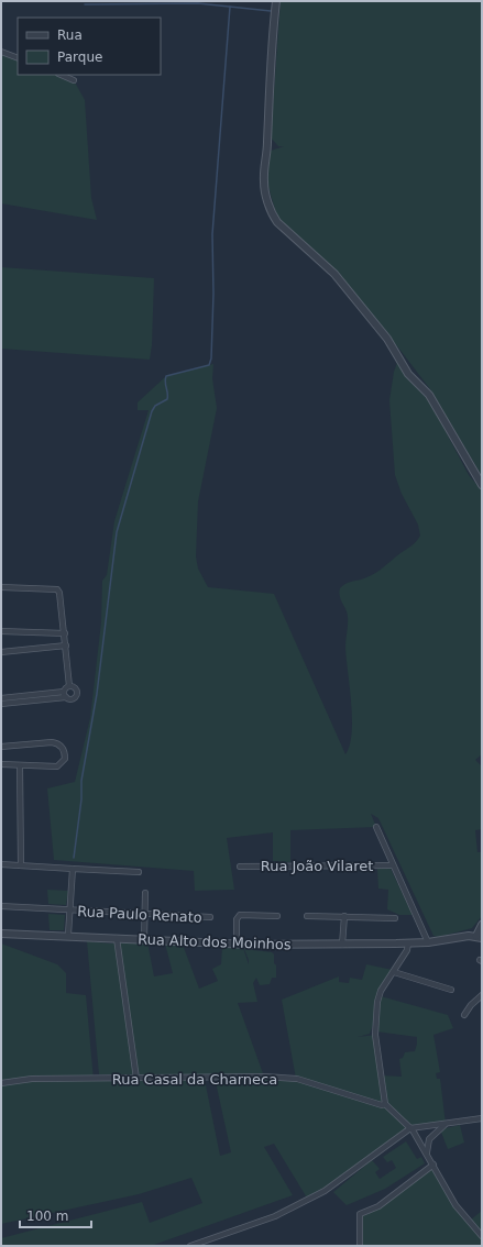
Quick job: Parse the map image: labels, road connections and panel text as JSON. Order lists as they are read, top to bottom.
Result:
{
  "streets": {
    "street": [
      "Rua João Vilaret",
      "Rua Paulo Renato",
      "Rua Alto dos Moinhos",
      "Rua Casal da Charneca"
    ]
  },
  "legend": ["Rua", "Parque"],
  "scale_bar": "100 m"
}
